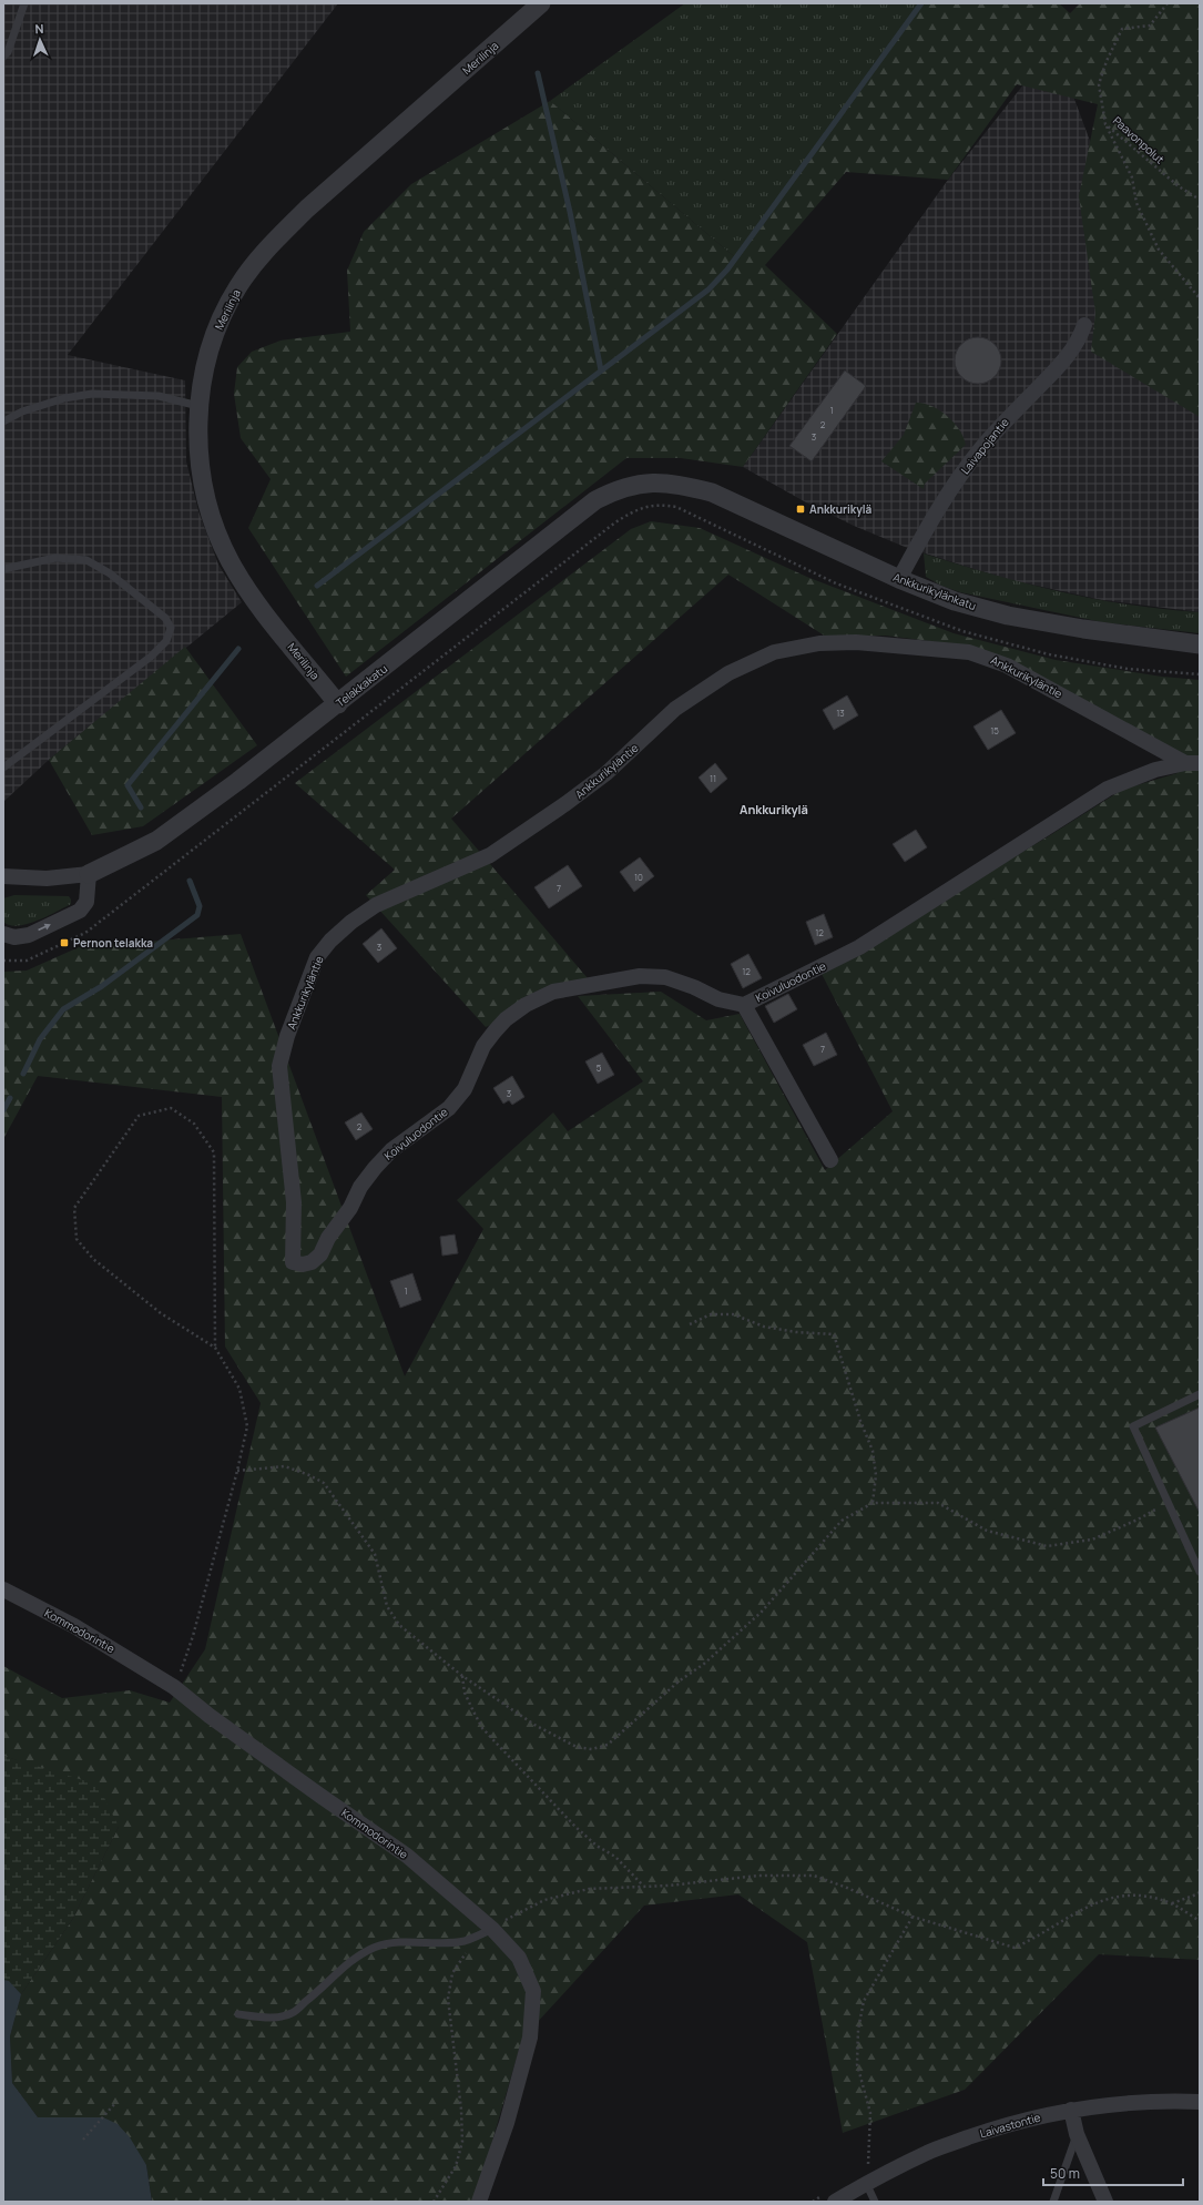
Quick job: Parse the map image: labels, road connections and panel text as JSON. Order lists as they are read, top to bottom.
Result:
{
  "streets": {
    "street": [
      "Merilinja",
      "Laivapojantie",
      "Ankkurikylänkatu",
      "Ankkurikyläntie",
      "Telakkakatu",
      "Koivuluodontie",
      "Kommodorintie",
      "Laivastontie"
    ],
    "path": ["Paavonpolut"]
  },
  "crossings": [
    ["Merilinja", "Telakkakatu"],
    ["Laivapojantie", "Ankkurikylänkatu"],
    ["Ankkurikylänkatu", "Telakkakatu"],
    ["Ankkurikyläntie", "Koivuluodontie"]
  ],
  "districts": ["Ankkurikylä"],
  "places": {
    "transit": ["Ankkurikylä", "Pernon telakka"]
  },
  "house_numbers": [
    "1",
    "2",
    "3",
    "13",
    "15",
    "11",
    "10",
    "7",
    "12",
    "3",
    "12",
    "7",
    "5",
    "3",
    "2",
    "1"
  ],
  "scale_bar": "50 m",
  "north": "top"
}
